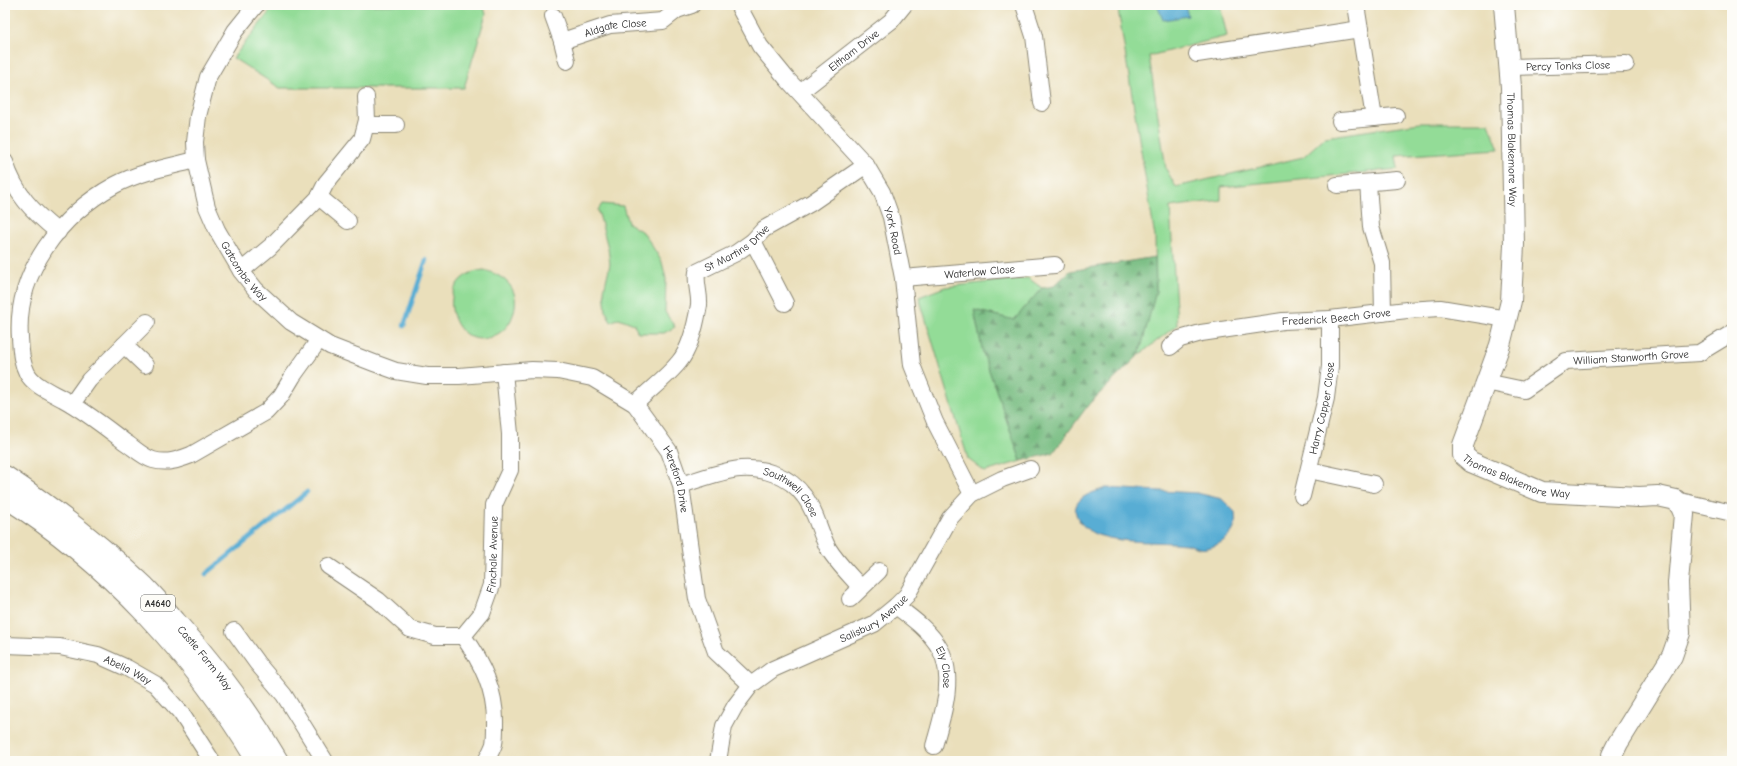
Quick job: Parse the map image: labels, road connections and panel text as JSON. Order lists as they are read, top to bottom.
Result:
{
  "streets": {
    "main road": ["A4640", "Castle Farm Way"],
    "street": [
      "Aldgate Close",
      "Eltham Drive",
      "Percy Tonks Close",
      "Thomas Blakemore Way",
      "York Road",
      "St Martins Drive",
      "Gatcombe Way",
      "Waterlow Close",
      "Frederick Beech Grove",
      "William Stanworth Grove",
      "Harry Capper Close",
      "Hereford Drive",
      "Southwell Close",
      "Finchale Avenue",
      "Salisbury Avenue",
      "Ely Close",
      "Abelia Way"
    ]
  },
  "crossings": [
    ["Eltham Drive", "York Road"],
    ["Percy Tonks Close", "Thomas Blakemore Way"],
    ["Thomas Blakemore Way", "Frederick Beech Grove"],
    ["Thomas Blakemore Way", "William Stanworth Grove"],
    ["York Road", "St Martins Drive"],
    ["York Road", "Waterlow Close"],
    ["York Road", "Salisbury Avenue"],
    ["St Martins Drive", "Hereford Drive"],
    ["Gatcombe Way", "Hereford Drive"],
    ["Gatcombe Way", "Finchale Avenue"],
    ["Frederick Beech Grove", "Harry Capper Close"],
    ["Hereford Drive", "Southwell Close"],
    ["Hereford Drive", "Finchale Avenue"],
    ["Hereford Drive", "Salisbury Avenue"],
    ["Salisbury Avenue", "Ely Close"]
  ]
}
